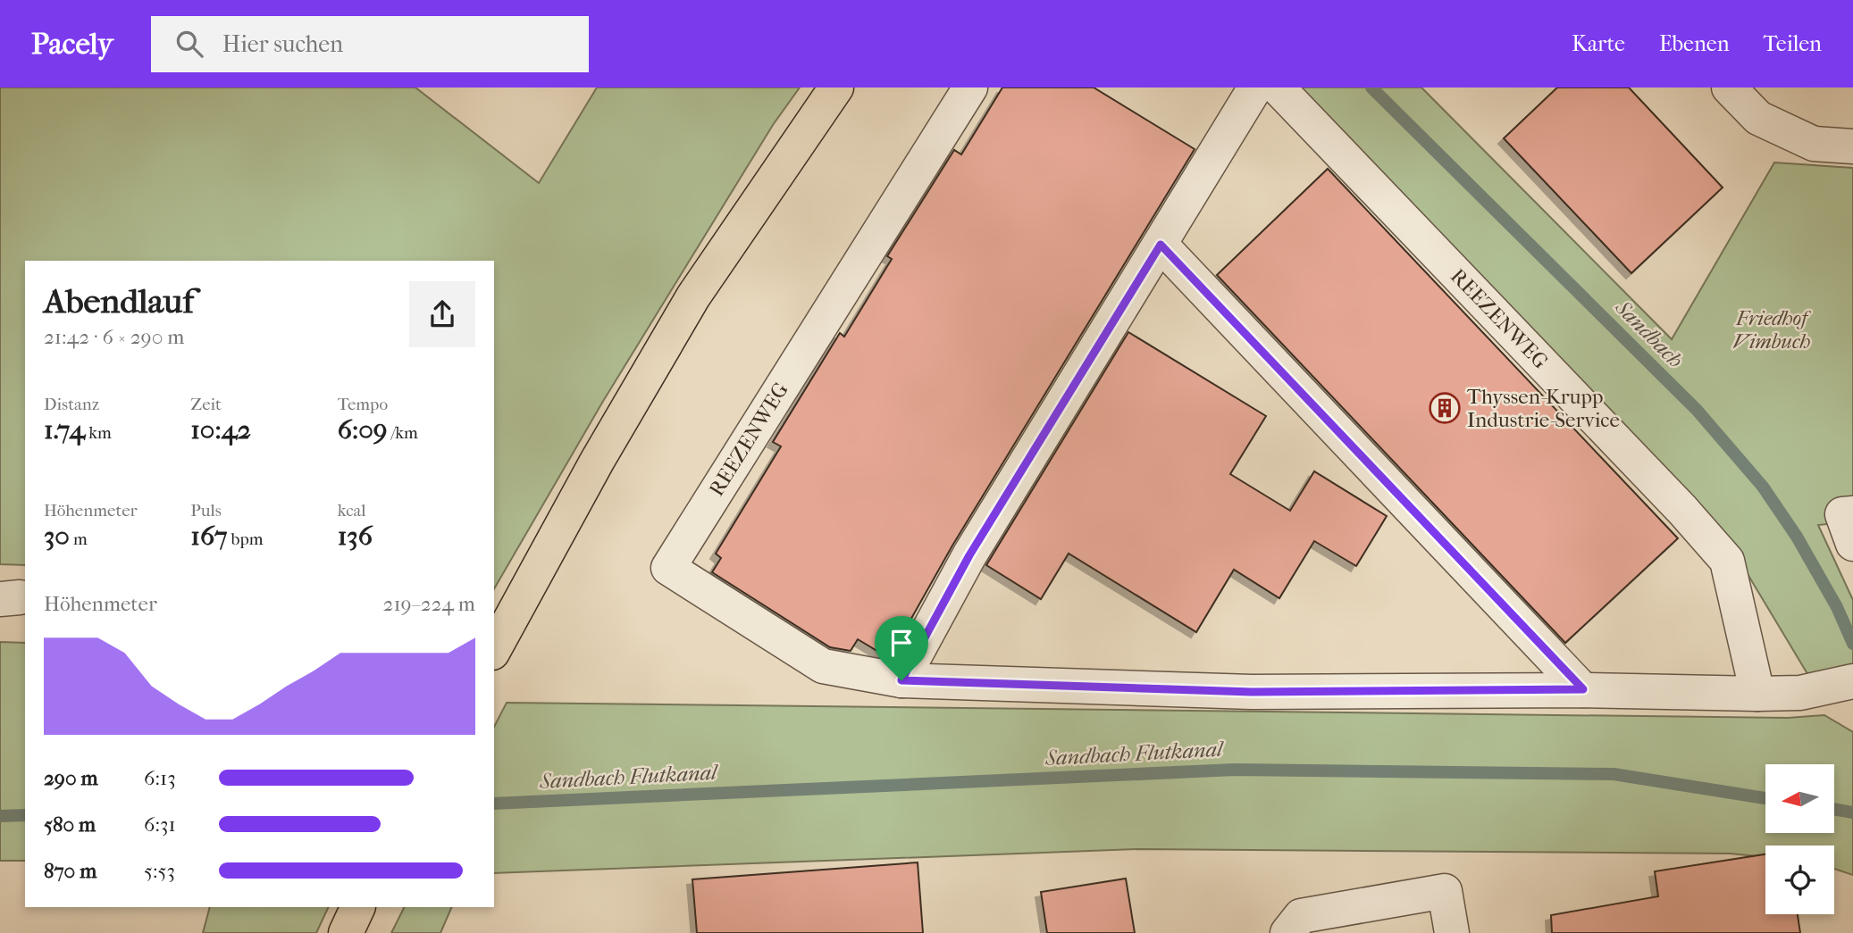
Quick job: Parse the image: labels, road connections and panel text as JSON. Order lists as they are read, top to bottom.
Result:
{
  "streets": {
    "street": ["REEZENWEG"]
  },
  "water": ["Sandbach", "Sandbach Flutkanal"],
  "parks": ["Friedhof Vimbuch"],
  "places": {
    "building": ["Thyssen-Krupp Industrie-Service"]
  },
  "north": "left",
  "page": {
    "header": "Pacely",
    "search": "Hier suchen",
    "nav": ["Karte", "Ebenen", "Teilen"],
    "heading": ["Abendlauf", "21:42 · 6 × 290 m"],
    "stats": [
      ["Distanz", "1.74 km"],
      ["Zeit", "10:42"],
      ["Tempo", "6:09 /km"],
      ["Höhenmeter", "30 m"],
      ["Puls", "167 bpm"],
      ["kcal", "136"]
    ],
    "chart": ["Höhenmeter", "219–224 m"],
    "list": [
      {
        "name": "290 m",
        "note": "6:13"
      },
      {
        "name": "580 m",
        "note": "6:31"
      },
      {
        "name": "870 m",
        "note": "5:53"
      }
    ]
  }
}
